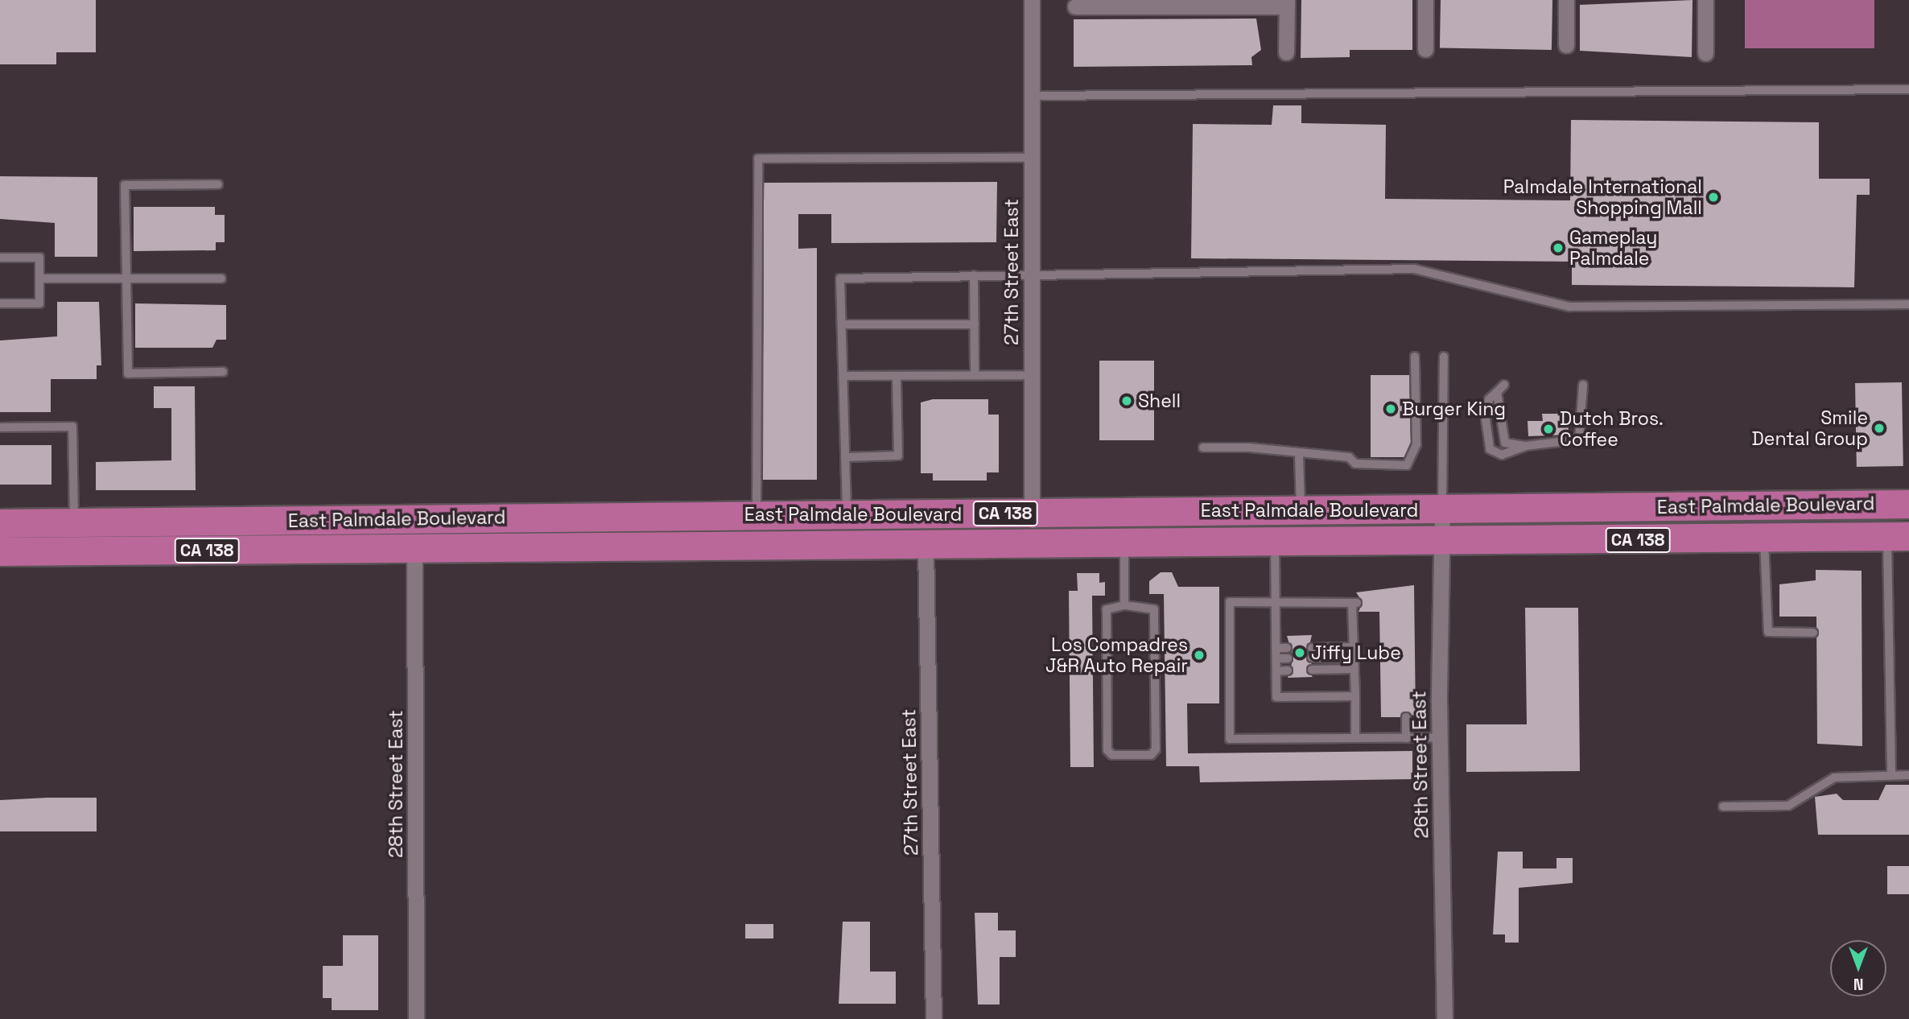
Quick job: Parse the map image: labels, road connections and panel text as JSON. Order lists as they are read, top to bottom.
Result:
{
  "streets": {
    "highway": ["East Palmdale Boulevard", "CA 138"],
    "street": ["27th Street East", "26th Street East", "28th Street East"]
  },
  "crossings": [
    ["27th Street East", "East Palmdale Boulevard"],
    ["East Palmdale Boulevard", "26th Street East"],
    ["East Palmdale Boulevard", "28th Street East"]
  ],
  "places": [
    "Palmdale International Shopping Mall",
    "Gameplay Palmdale",
    "Shell",
    "Burger King",
    "Smile Dental Group",
    "Dutch Bros. Coffee",
    "Jiffy Lube",
    "Los Compadres J&R Auto Repair"
  ],
  "north": "bottom"
}
